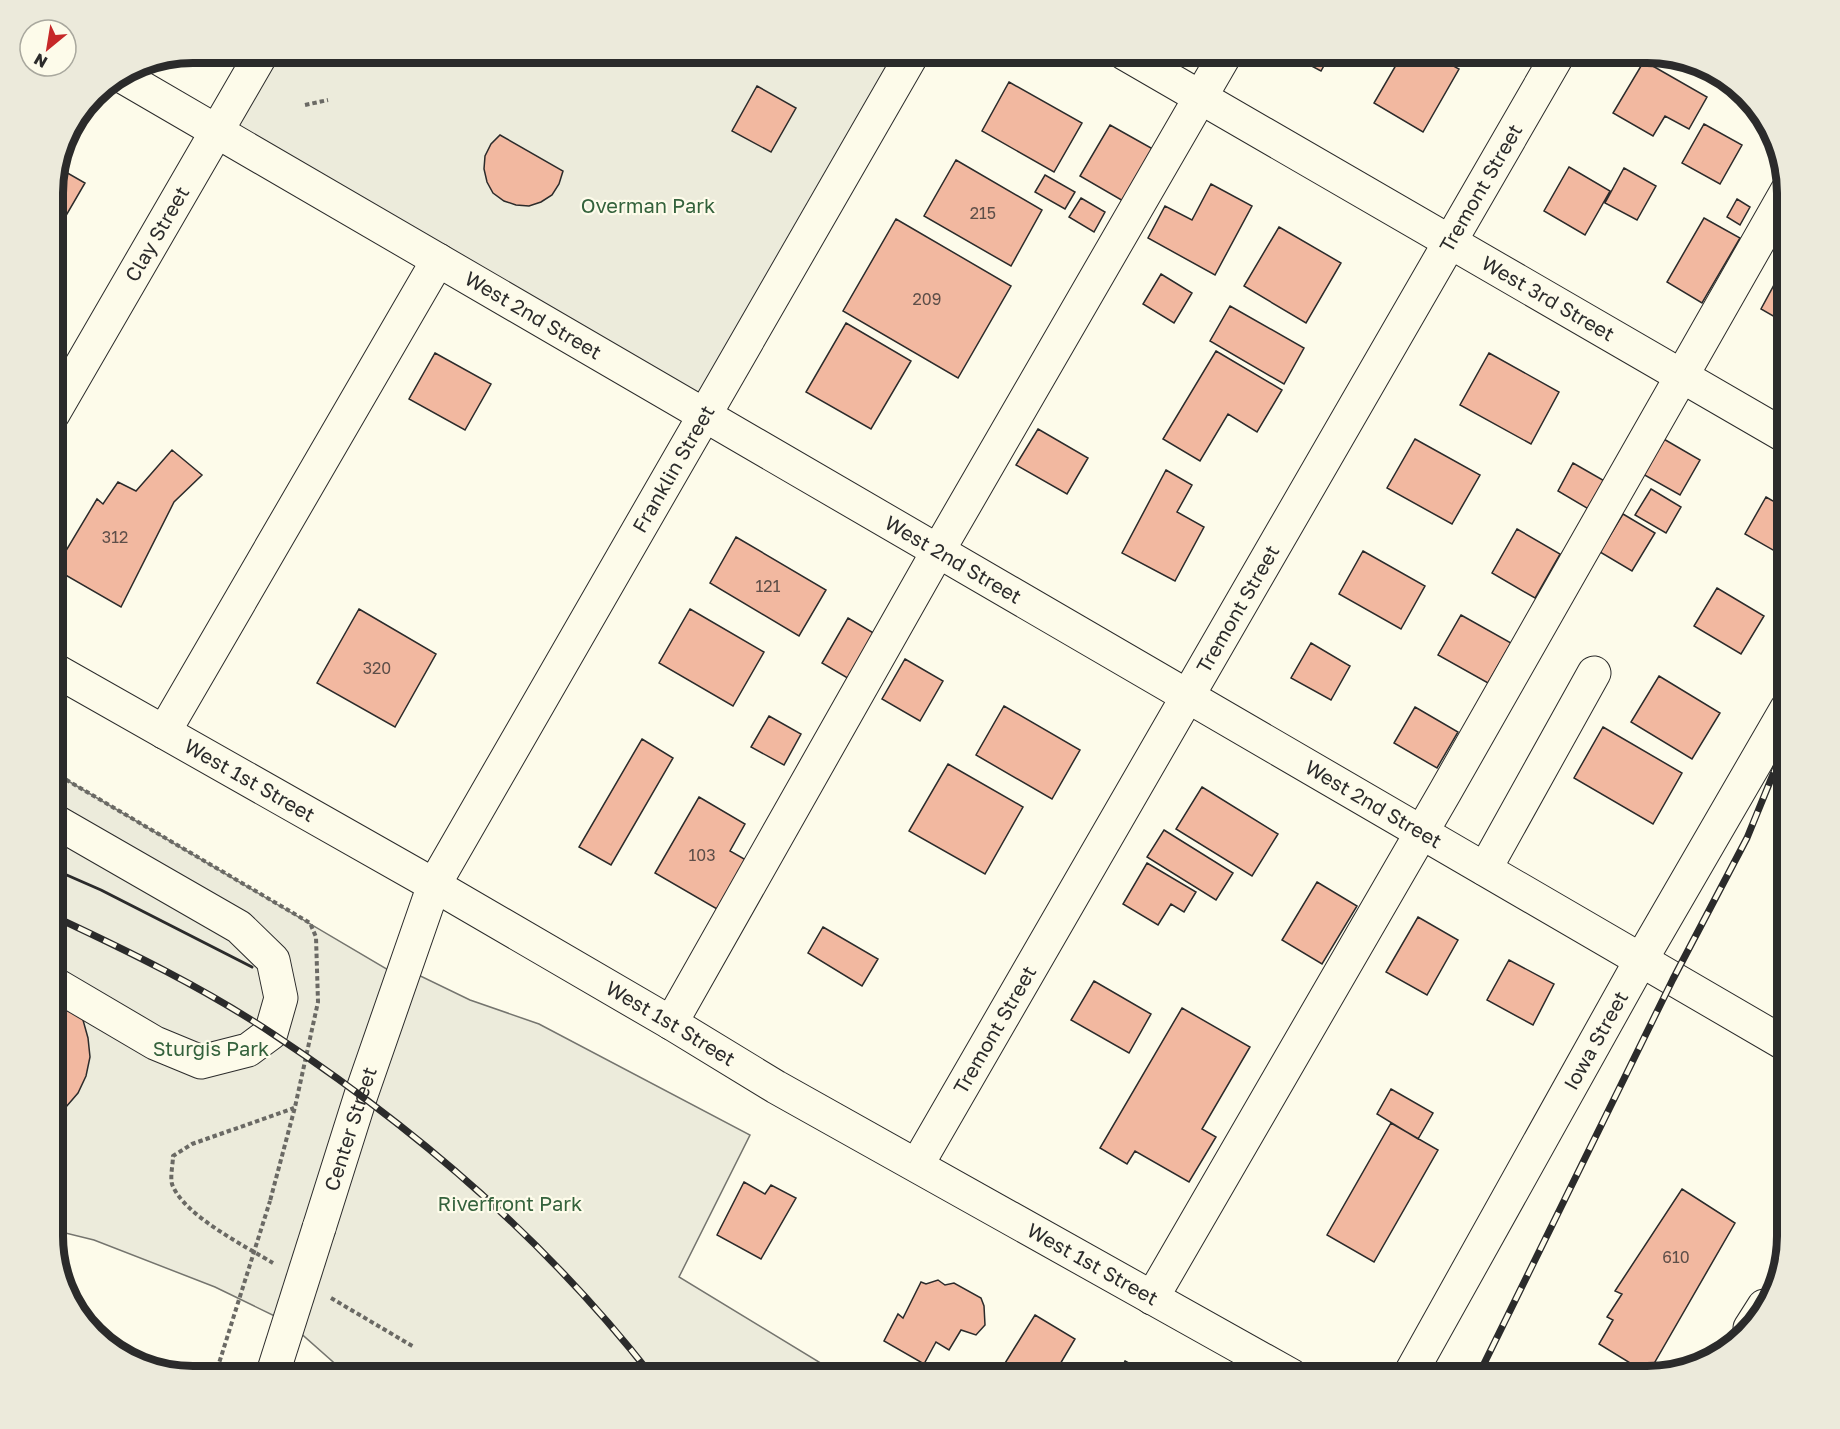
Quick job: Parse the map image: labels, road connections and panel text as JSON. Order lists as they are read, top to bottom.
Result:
{
  "streets": {
    "street": [
      "Tremont Street",
      "Clay Street",
      "West 3rd Street",
      "West 2nd Street",
      "Franklin Street",
      "West 1st Street",
      "Iowa Street",
      "Center Street"
    ]
  },
  "crossings": [
    ["Tremont Street", "West 3rd Street"],
    ["Tremont Street", "West 2nd Street"],
    ["Tremont Street", "West 1st Street"],
    ["Clay Street", "West 2nd Street"],
    ["West 2nd Street", "Franklin Street"],
    ["West 2nd Street", "Iowa Street"],
    ["Franklin Street", "West 1st Street"],
    ["Franklin Street", "Center Street"],
    ["West 1st Street", "Center Street"]
  ],
  "parks": ["Overman Park", "Sturgis Park", "Riverfront Park"],
  "house_numbers": [
    "215",
    "209",
    "312",
    "121",
    "320",
    "103",
    "610"
  ],
  "north": "bottom left"
}
